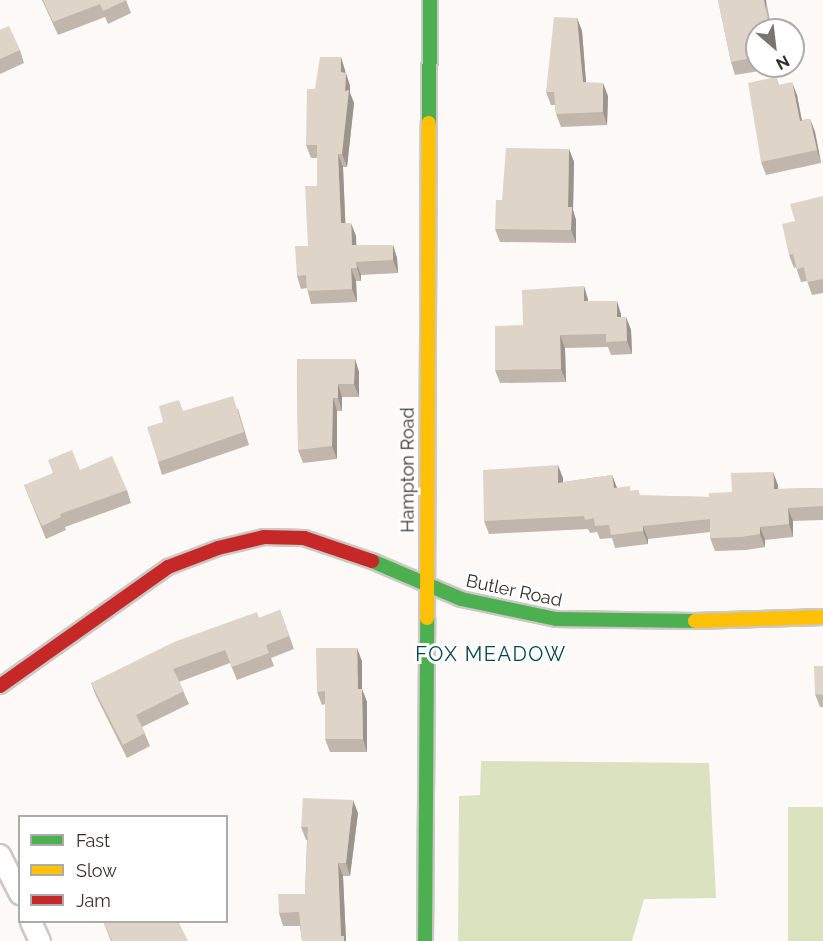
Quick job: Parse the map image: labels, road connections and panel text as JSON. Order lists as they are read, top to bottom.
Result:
{
  "streets": {
    "street": ["Hampton Road", "Butler Road"]
  },
  "crossings": [
    ["Hampton Road", "Butler Road"]
  ],
  "districts": ["FOX MEADOW"],
  "legend": ["Fast", "Slow", "Jam"],
  "north": "bottom right"
}
